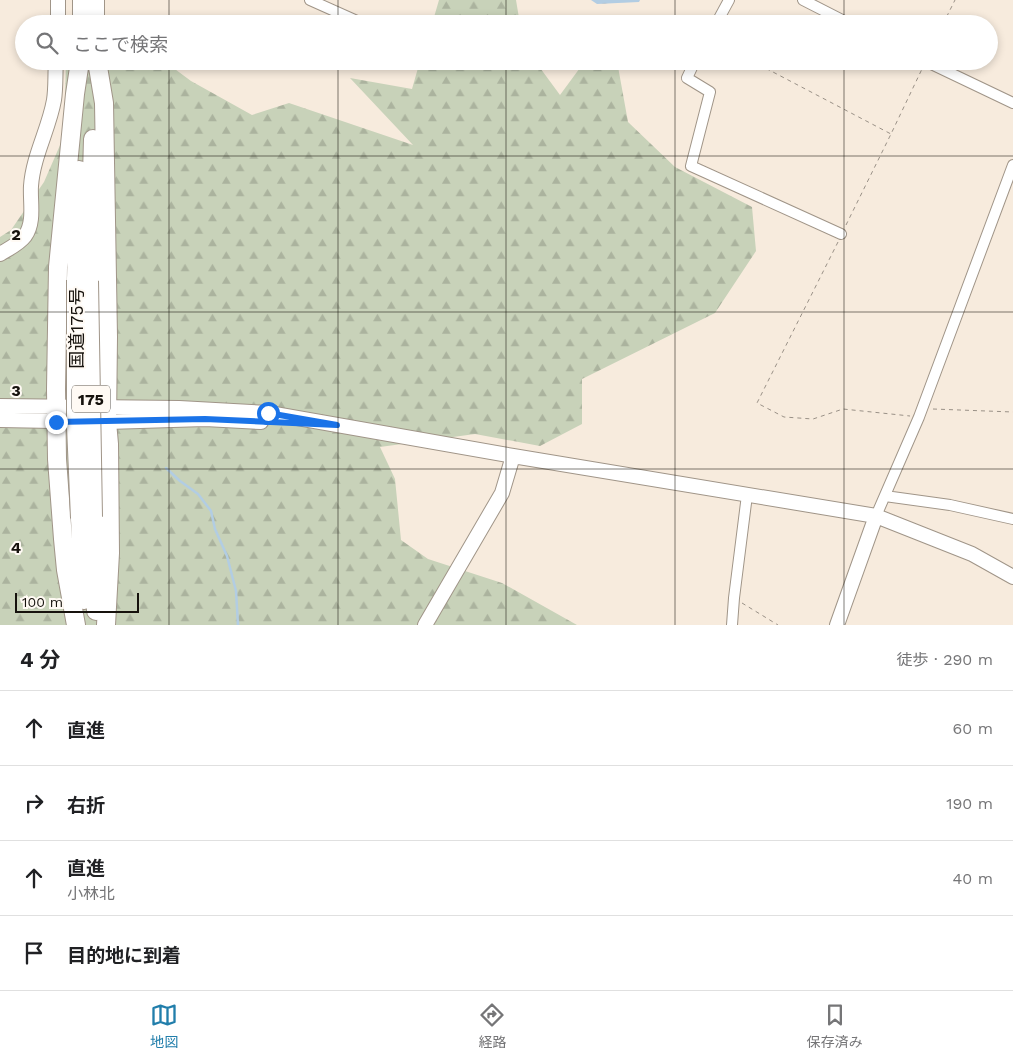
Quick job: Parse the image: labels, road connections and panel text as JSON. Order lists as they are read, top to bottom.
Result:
{
  "streets": {
    "highway": ["国道175号", "175"]
  },
  "scale_bar": "100 m",
  "page": {
    "search": "ここで検索",
    "scale": "100 m",
    "heading": ["4 分", "徒歩 · 290 m"],
    "list": [
      ["直進", "60 m"],
      ["右折", "190 m"],
      ["直進", "小林北", "40 m"],
      "目的地に到着"
    ],
    "nav": ["地図", "経路", "保存済み"]
  },
  "grid": {
    "rows": ["2", "3", "4"]
  }
}
